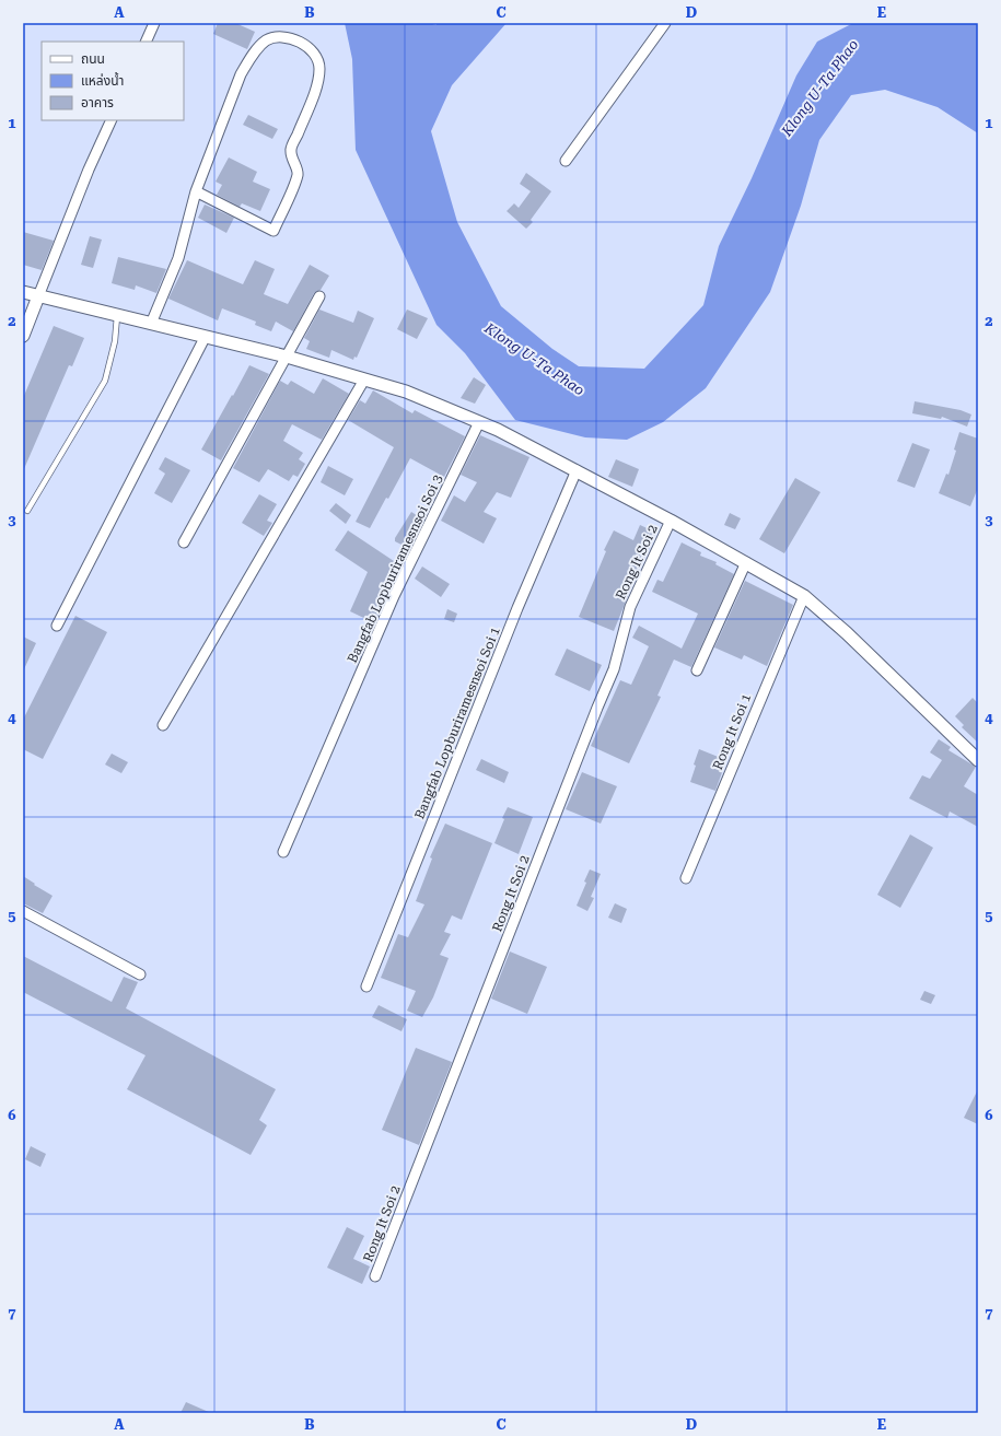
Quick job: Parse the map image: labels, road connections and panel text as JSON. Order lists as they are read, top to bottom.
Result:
{
  "streets": {
    "street": [
      "Rong It Soi 2",
      "Bangfab Lopburiramesnsoi Soi 3",
      "Bangfab Lopburiramesnsoi Soi 1",
      "Rong It Soi 1"
    ]
  },
  "water": ["Klong U-Ta Phao"],
  "legend": ["ถนน", "แหล่งน้ำ", "อาคาร"],
  "grid": {
    "columns": [
      "A",
      "B",
      "C",
      "D",
      "E"
    ],
    "rows": [
      "1",
      "2",
      "3",
      "4",
      "5",
      "6",
      "7"
    ]
  }
}
